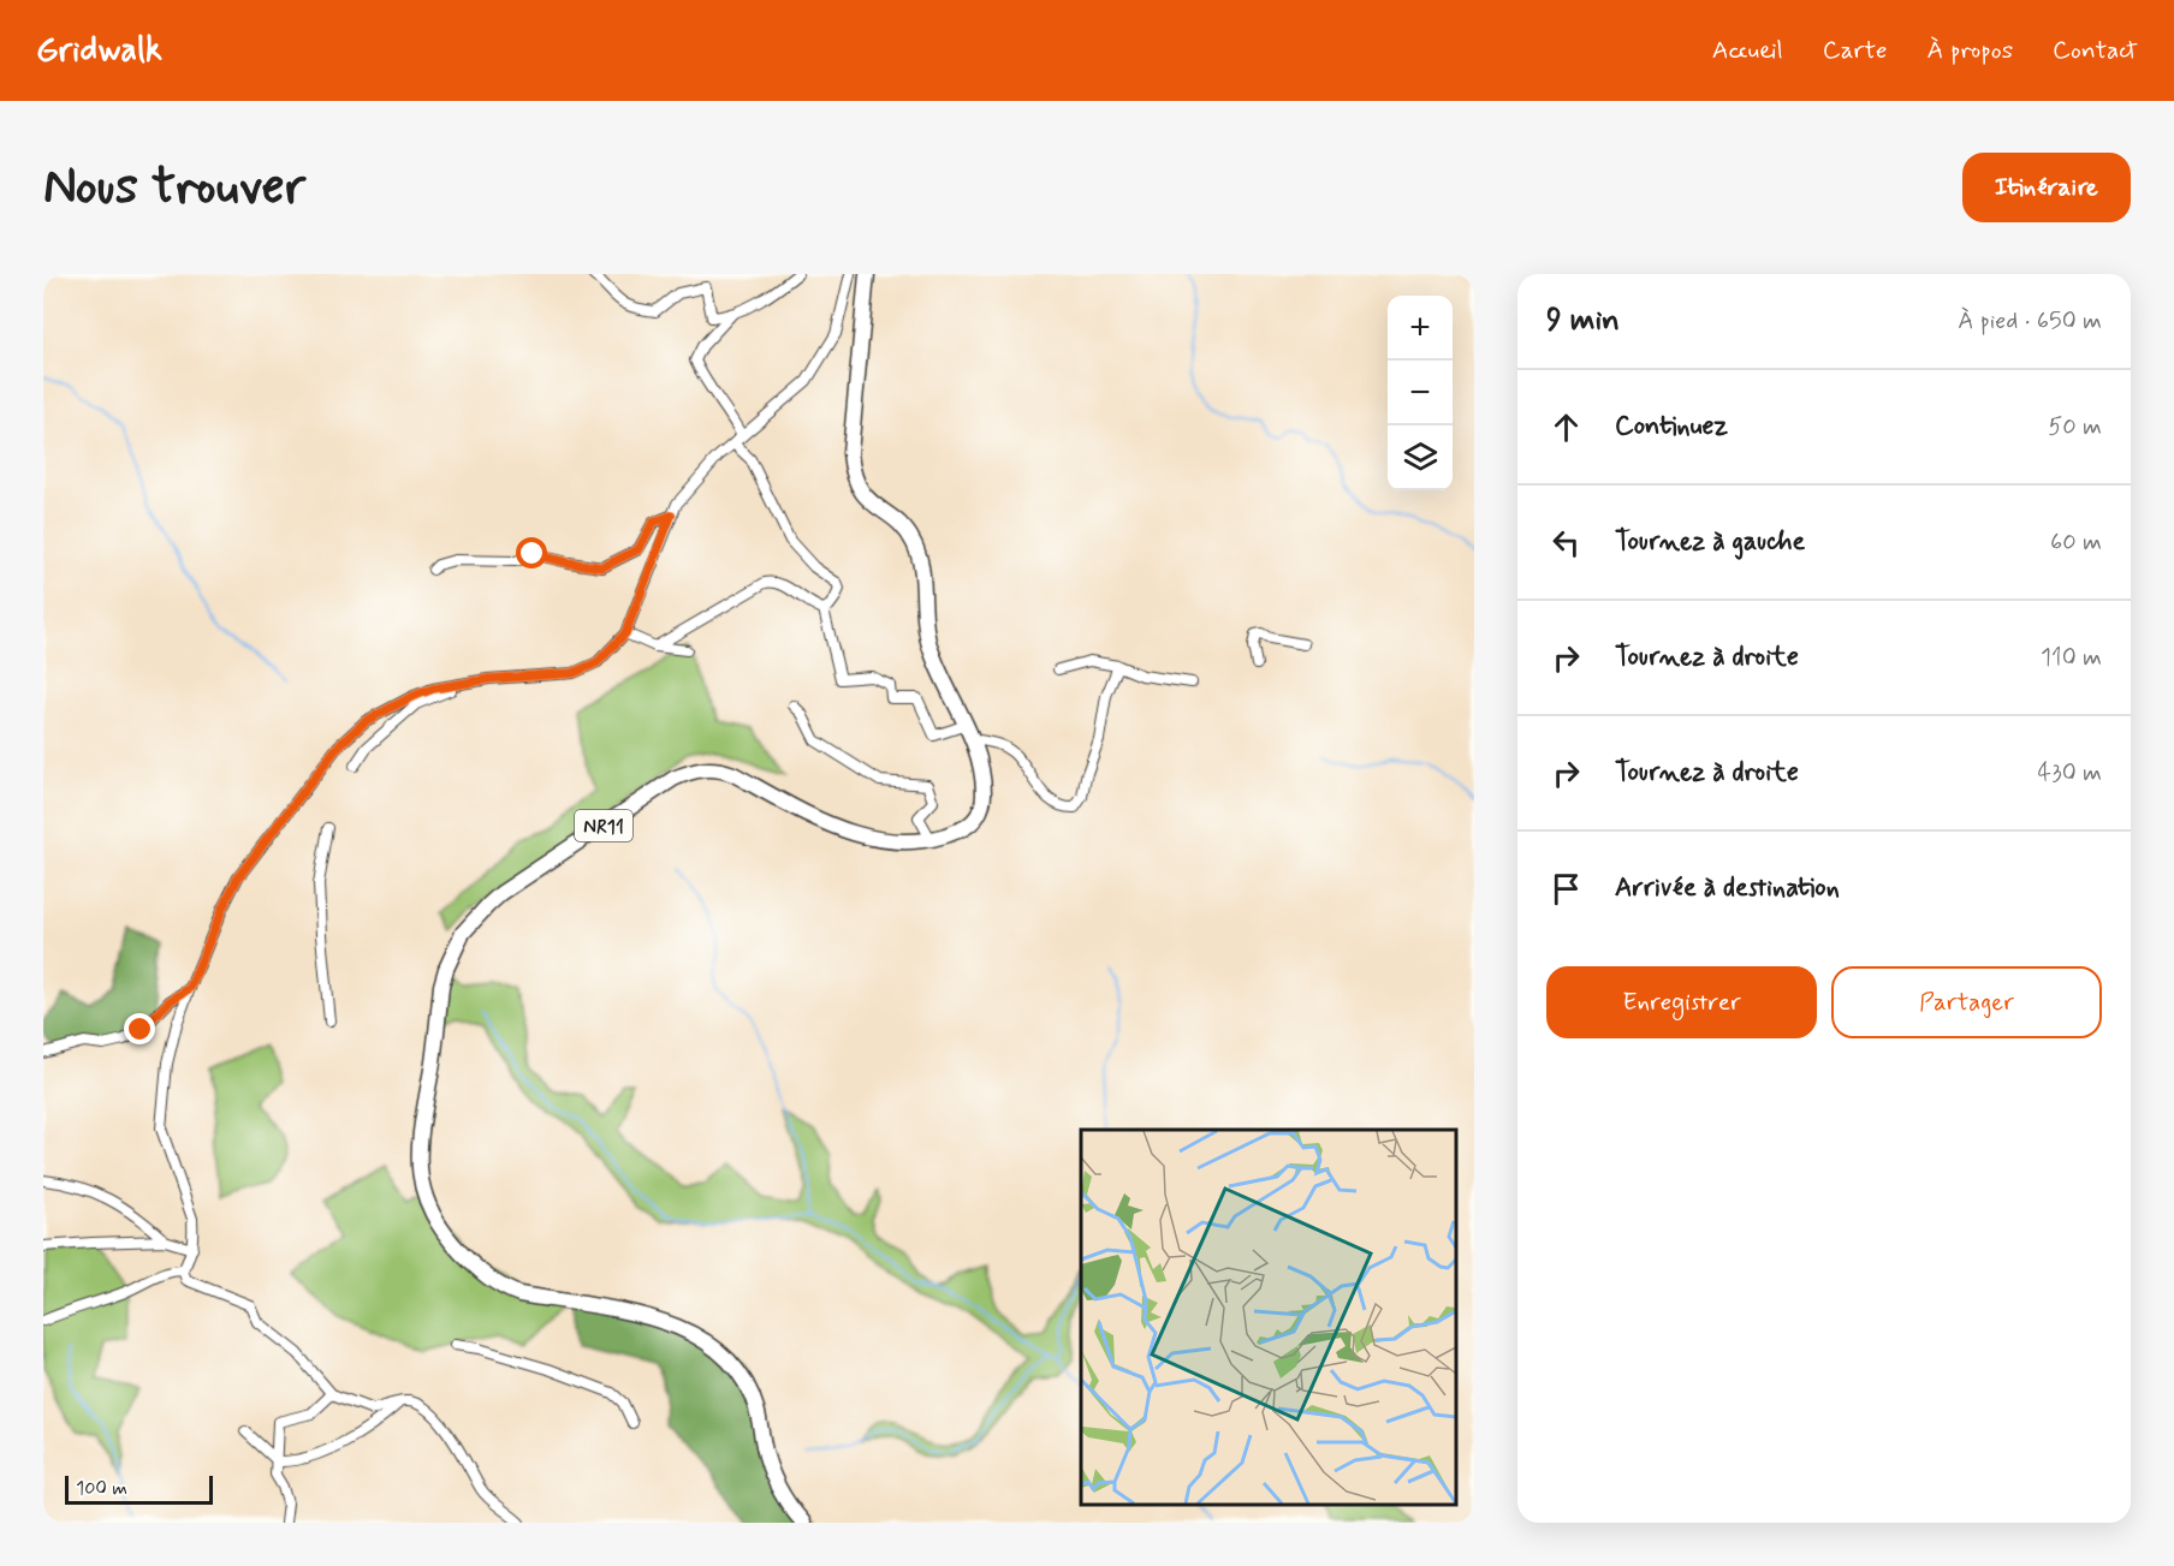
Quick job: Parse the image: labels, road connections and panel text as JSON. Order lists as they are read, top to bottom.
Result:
{
  "streets": {
    "highway": ["NR11"]
  },
  "scale_bar": "100 m",
  "page": {
    "header": "Gridwalk",
    "nav": [
      "Accueil",
      "Carte",
      "À propos",
      "Contact"
    ],
    "buttons": [
      "Itinéraire",
      ["Enregistrer", "Partager"]
    ],
    "title": "Nous trouver",
    "heading": ["9 min", "À pied · 650 m"],
    "map_buttons": ["+", "−"],
    "list": [
      ["Continuez", "50 m"],
      ["Tournez à gauche", "60 m"],
      ["Tournez à droite", "110 m"],
      ["Tournez à droite", "430 m"],
      "Arrivée à destination"
    ],
    "scale": "100 m"
  }
}
